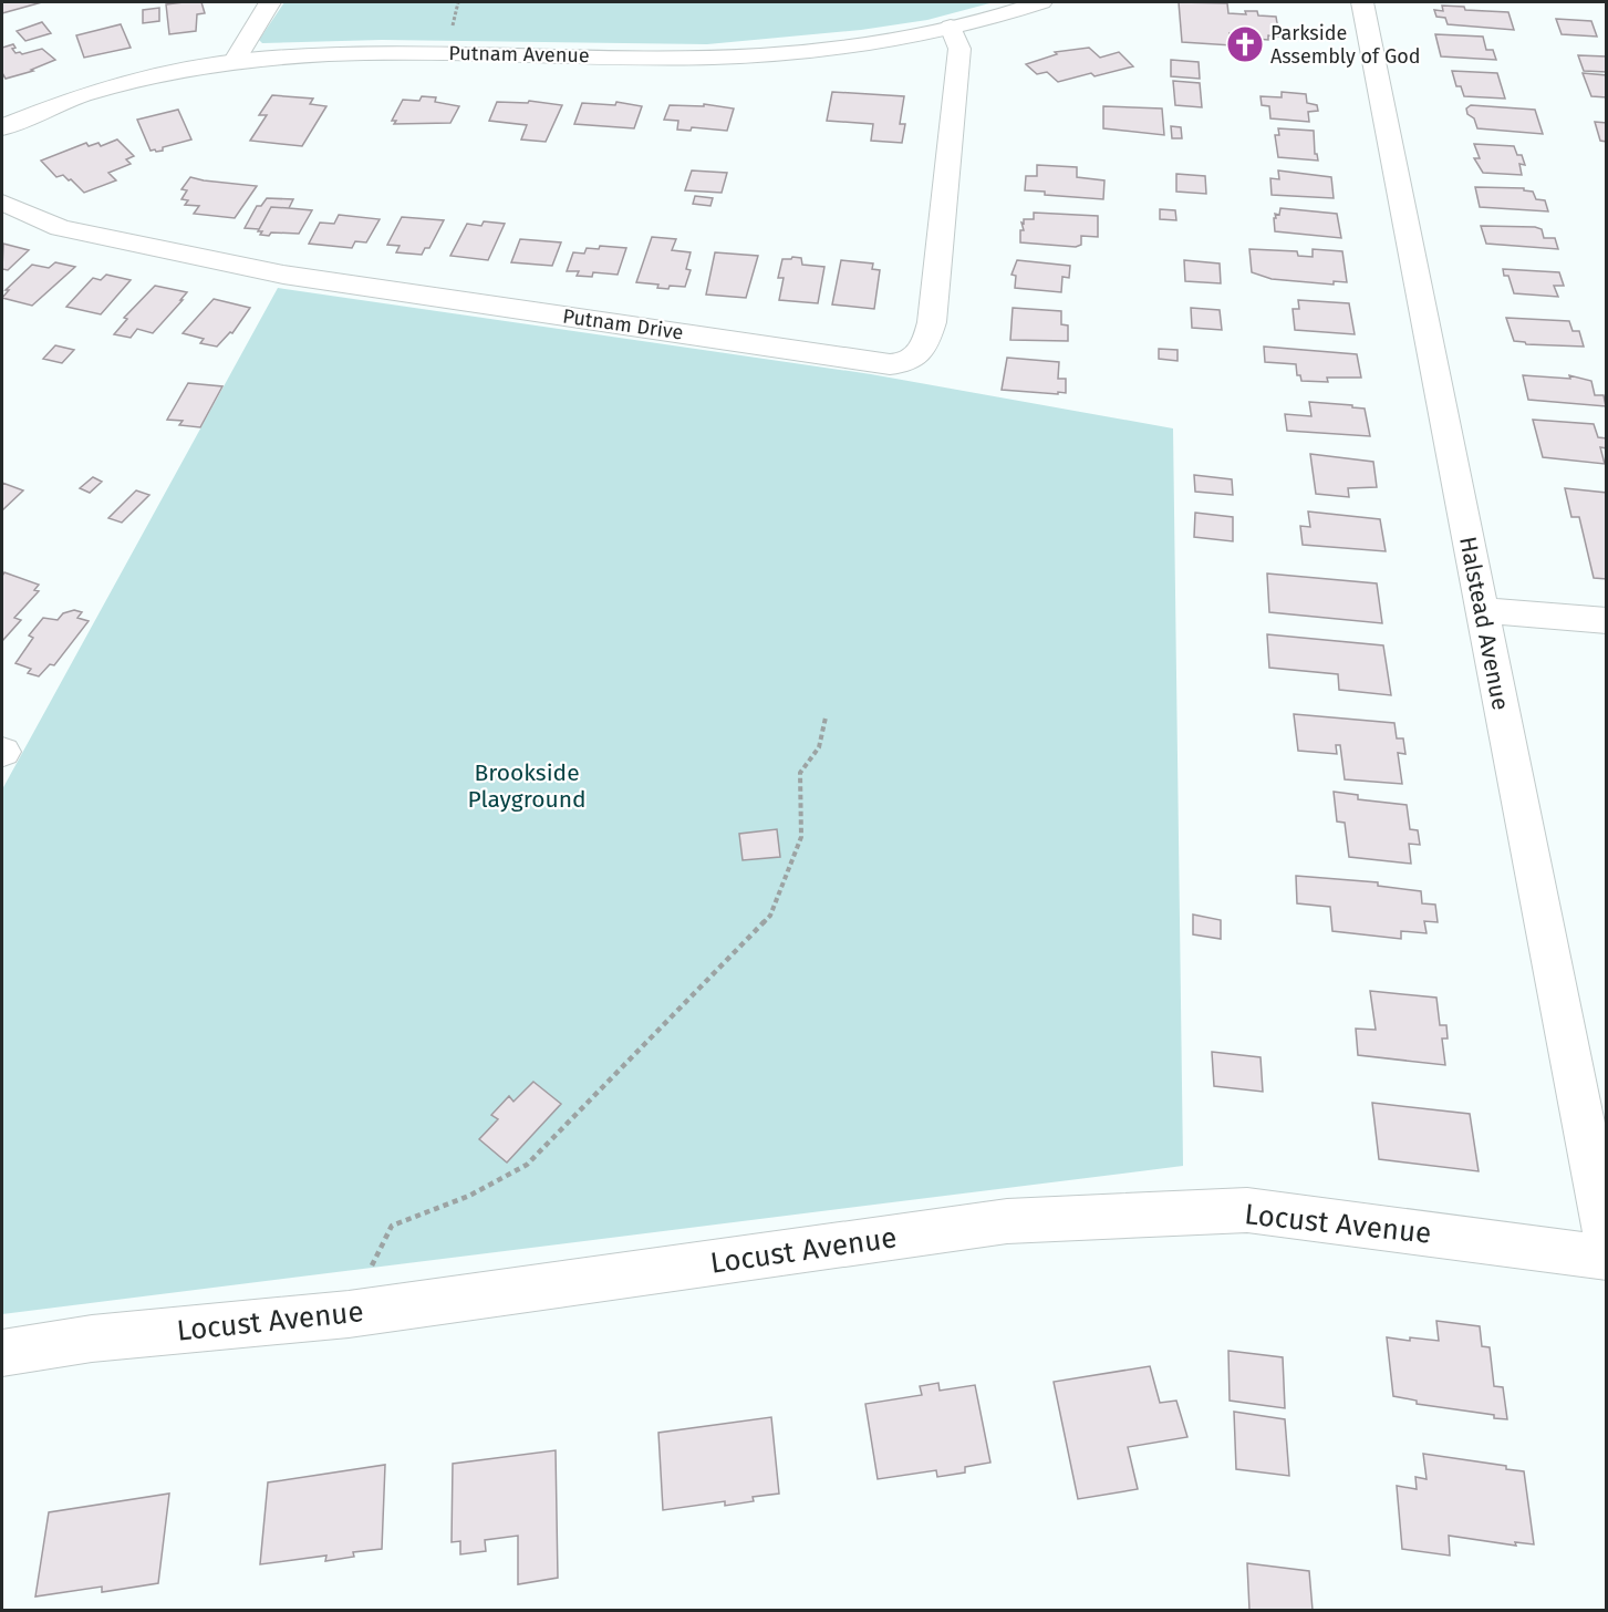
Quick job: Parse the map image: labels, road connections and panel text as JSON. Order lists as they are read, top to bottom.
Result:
{
  "streets": {
    "street": [
      "Putnam Avenue",
      "Putnam Drive",
      "Halstead Avenue",
      "Locust Avenue"
    ]
  },
  "crossings": [
    ["Putnam Avenue", "Putnam Drive"]
  ],
  "parks": ["Brookside Playground"],
  "places": {
    "church": ["Parkside Assembly of God"]
  }
}
